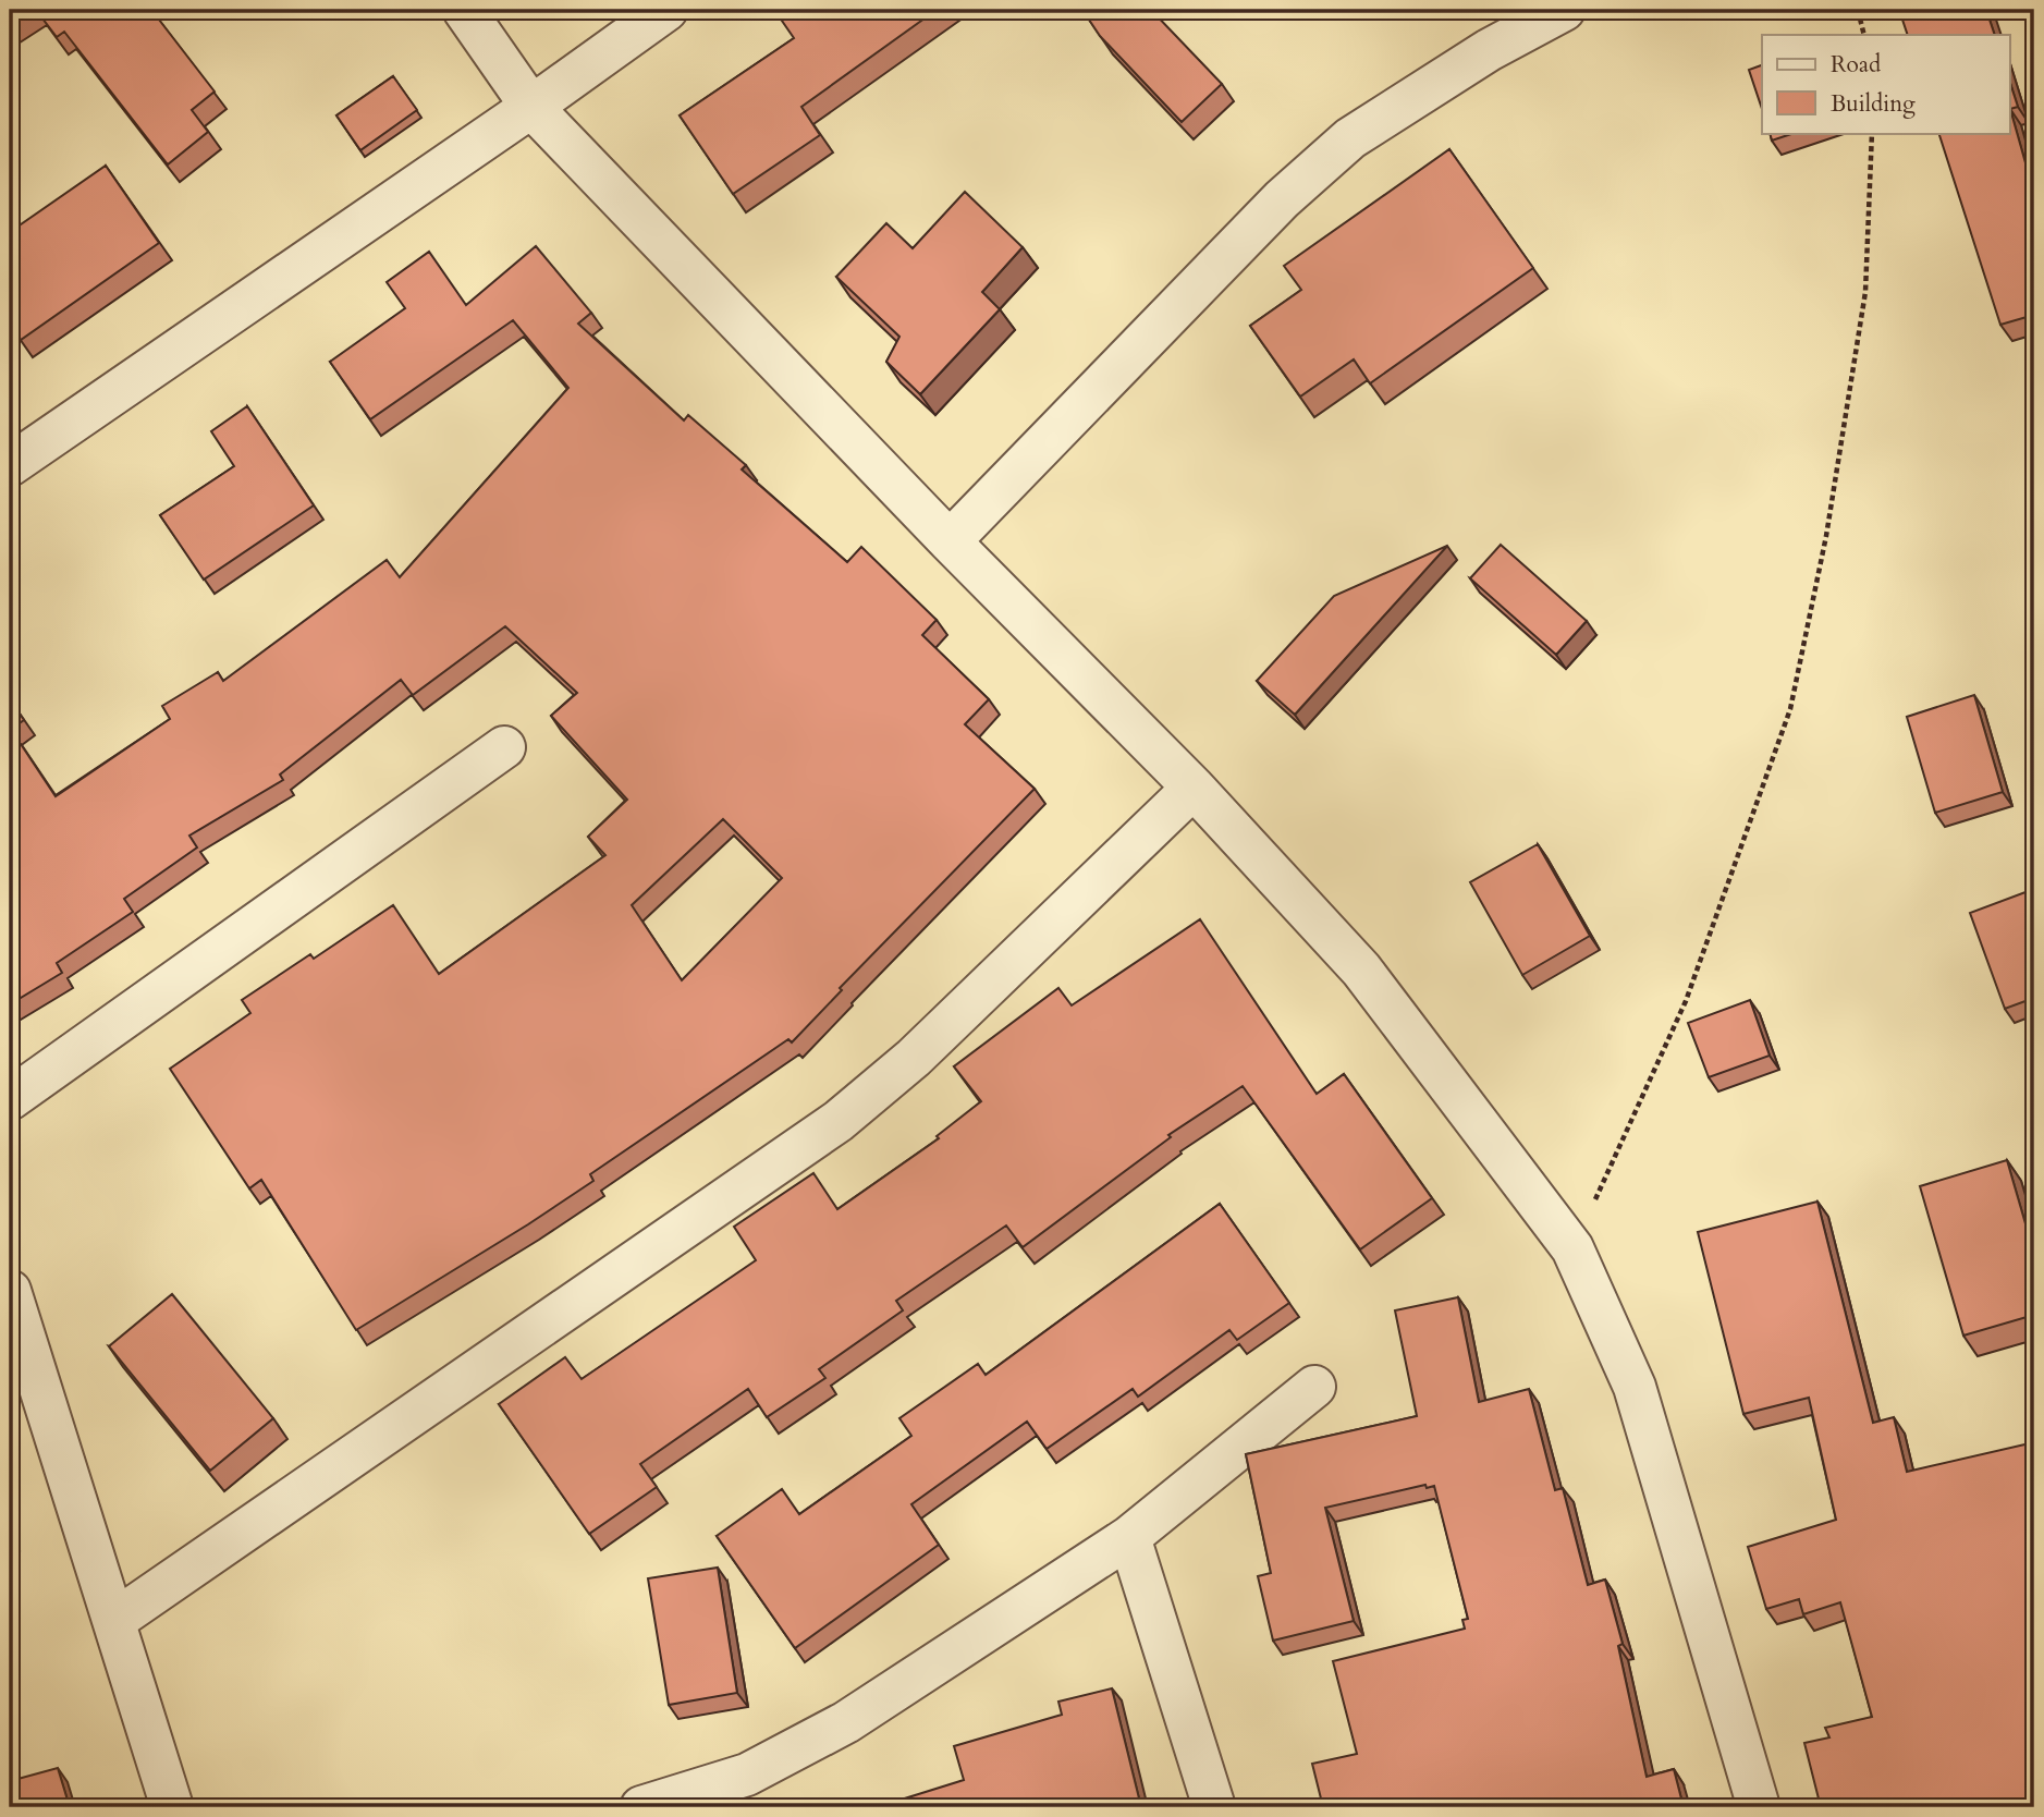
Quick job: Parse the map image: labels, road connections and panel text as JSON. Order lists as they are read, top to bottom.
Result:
{
  "legend": ["Road", "Building"]
}
